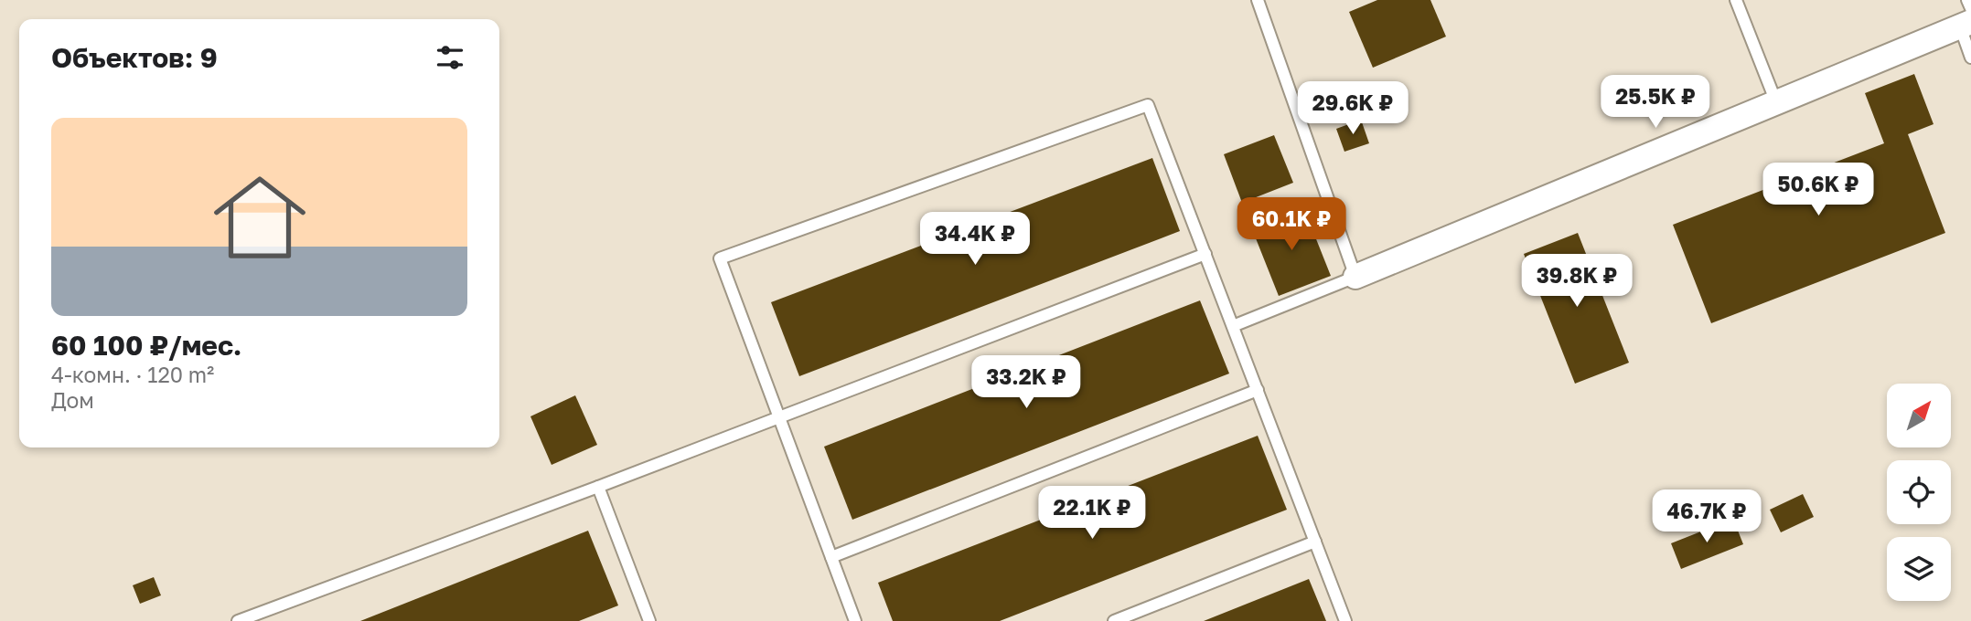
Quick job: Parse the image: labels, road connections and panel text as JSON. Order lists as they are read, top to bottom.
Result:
{
  "north": "top right",
  "page": {
    "heading": "Объектов: 9",
    "price": [
      "25.5K ₽",
      "29.6K ₽",
      "50.6K ₽",
      "60.1K ₽",
      "34.4K ₽",
      "39.8K ₽",
      "33.2K ₽",
      "22.1K ₽",
      "46.7K ₽"
    ],
    "list": [
      {
        "name": "60 100 ₽/мес.",
        "note": "4-комн. · 120 m² · Дом"
      }
    ]
  }
}
